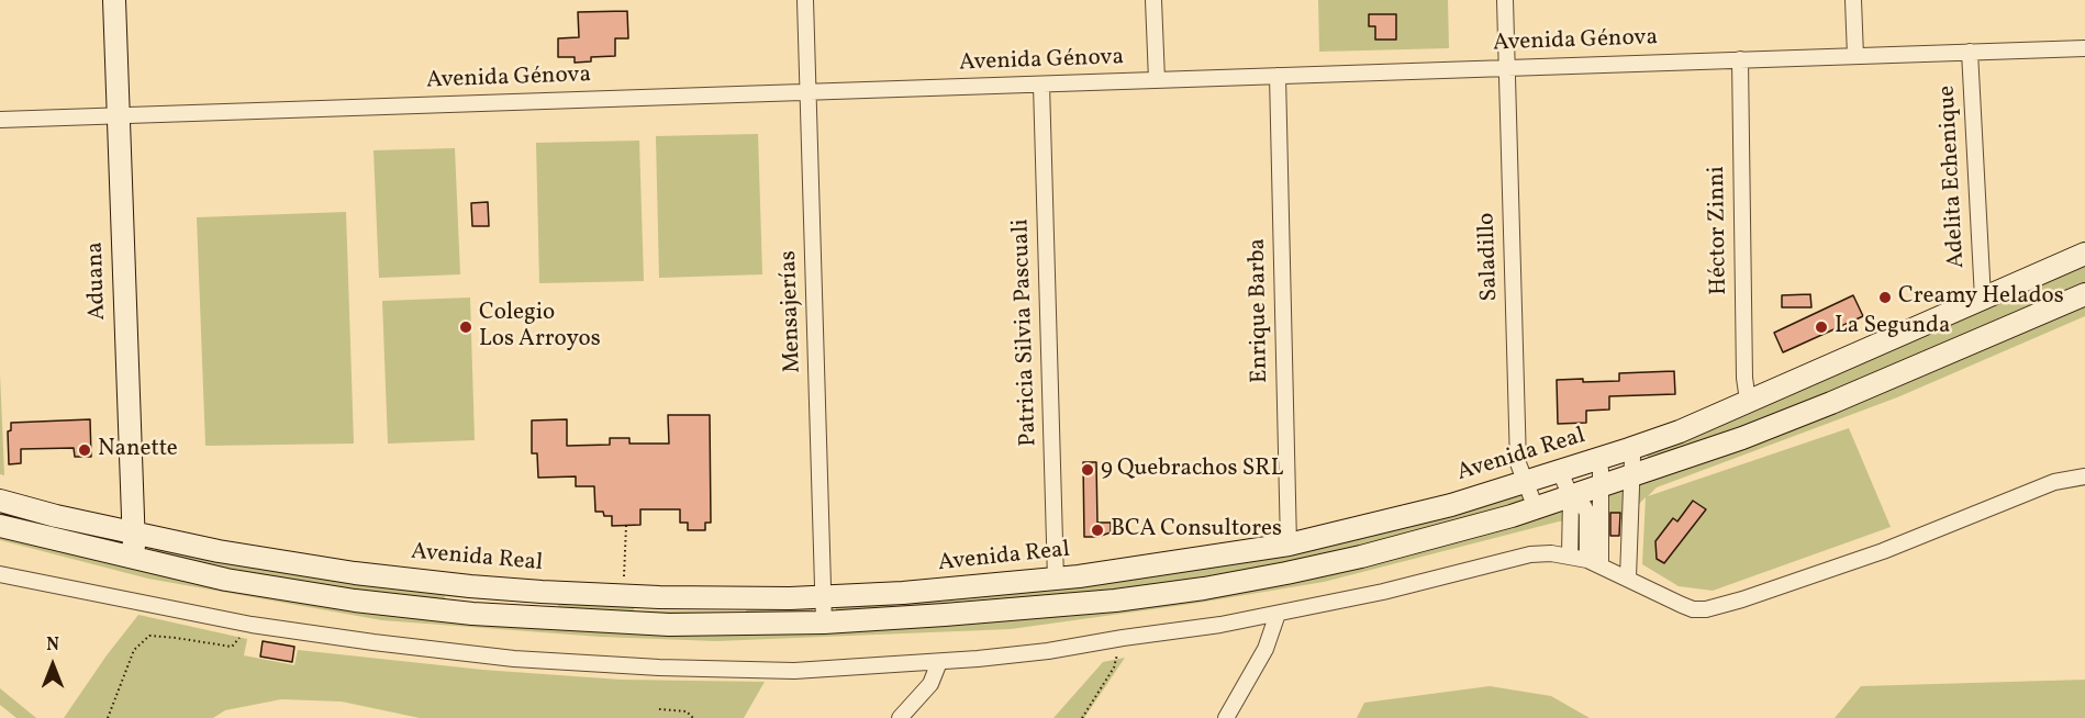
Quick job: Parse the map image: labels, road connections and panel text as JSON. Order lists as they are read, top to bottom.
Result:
{
  "streets": {
    "main road": ["Aduana", "Avenida Real"],
    "street": [
      "Avenida Génova",
      "Adelita Echenique",
      "Héctor Zinni",
      "Saladillo",
      "Enrique Barba",
      "Mensajerías",
      "Patricia Silvia Pascuali"
    ]
  },
  "crossings": [
    ["Avenida Génova", "Adelita Echenique"],
    ["Avenida Génova", "Héctor Zinni"],
    ["Avenida Génova", "Saladillo"],
    ["Avenida Génova", "Aduana"],
    ["Avenida Génova", "Enrique Barba"],
    ["Avenida Génova", "Mensajerías"],
    ["Avenida Génova", "Patricia Silvia Pascuali"],
    ["Adelita Echenique", "Avenida Real"],
    ["Héctor Zinni", "Avenida Real"],
    ["Saladillo", "Avenida Real"],
    ["Aduana", "Avenida Real"],
    ["Enrique Barba", "Avenida Real"],
    ["Mensajerías", "Avenida Real"],
    ["Patricia Silvia Pascuali", "Avenida Real"]
  ],
  "places": [
    "Creamy Helados",
    "Colegio Los Arroyos",
    "La Segunda",
    "Nanette",
    "9 Quebrachos SRL",
    "BCA Consultores"
  ],
  "north": "top"
}
